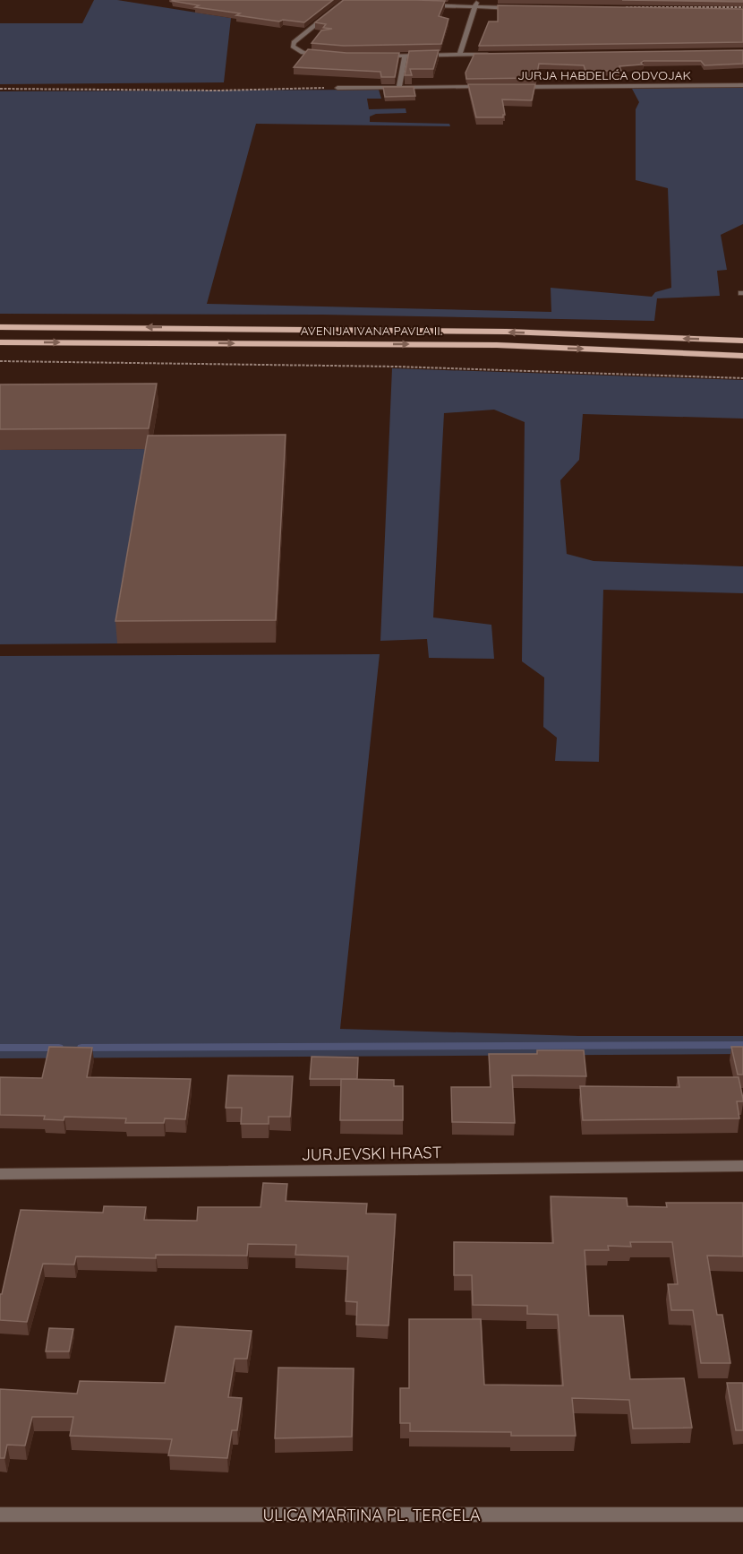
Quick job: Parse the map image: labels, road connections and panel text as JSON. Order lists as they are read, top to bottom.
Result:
{
  "streets": {
    "main road": ["AVENIJA IVANA PAVLA II."],
    "street": ["JURJA HABDELIĆA ODVOJAK", "JURJEVSKI HRAST", "ULICA MARTINA PL. TERCELA"]
  }
}
